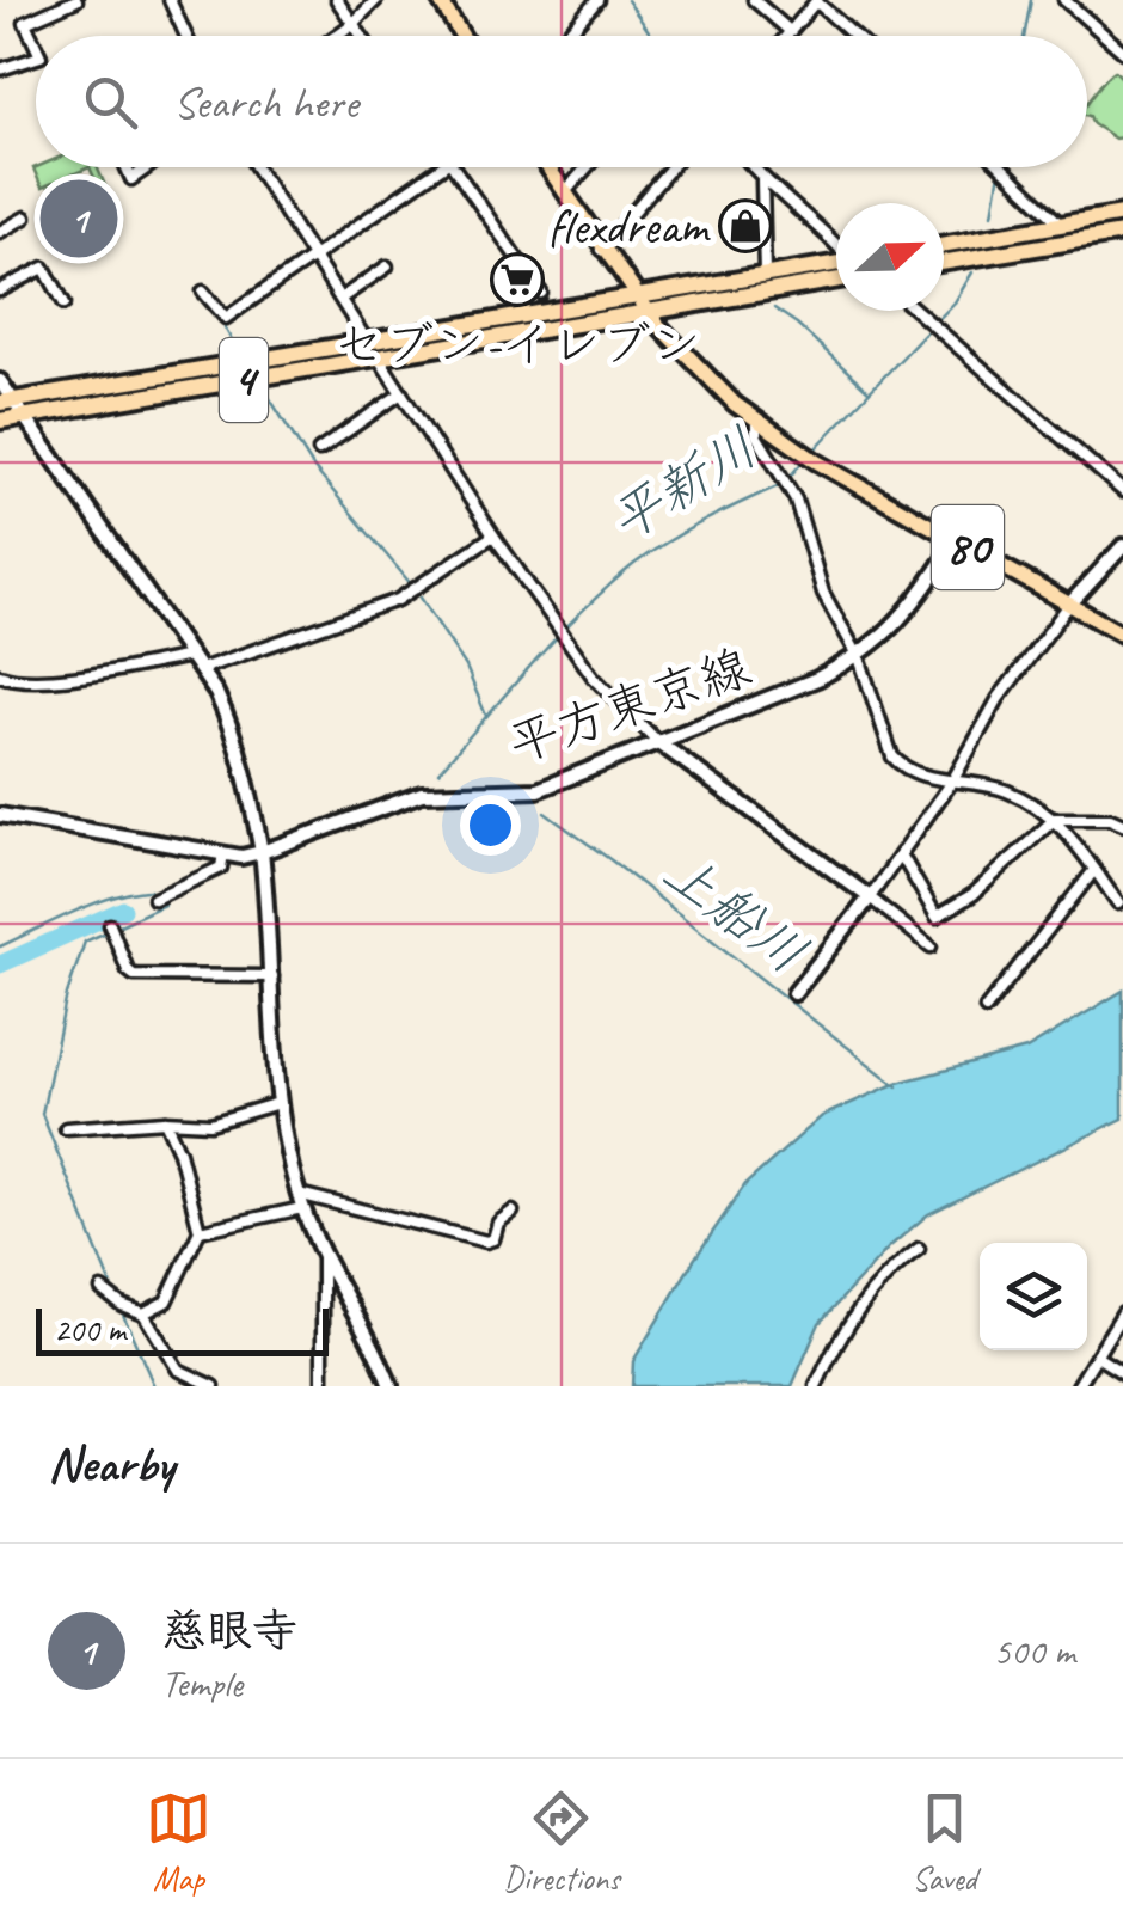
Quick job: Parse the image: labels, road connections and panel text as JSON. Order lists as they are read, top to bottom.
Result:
{
  "streets": {
    "highway": ["4"],
    "main road": ["80", "平方東京線"]
  },
  "crossings": [
    ["4", "80"],
    ["80", "平方東京線"]
  ],
  "water": ["平新川", "上船川"],
  "places": {
    "shop": ["flexdream"],
    "supermarket": ["セブン-イレブン"]
  },
  "scale_bar": "200 m",
  "north": "right",
  "page": {
    "search": "Search here",
    "pins": "1",
    "scale": "200 m",
    "heading": "Nearby",
    "list": [
      {
        "mark": "1",
        "name": "慈眼寺",
        "note": "Temple",
        "value": "500 m"
      }
    ],
    "nav": ["Map", "Directions", "Saved"]
  }
}
